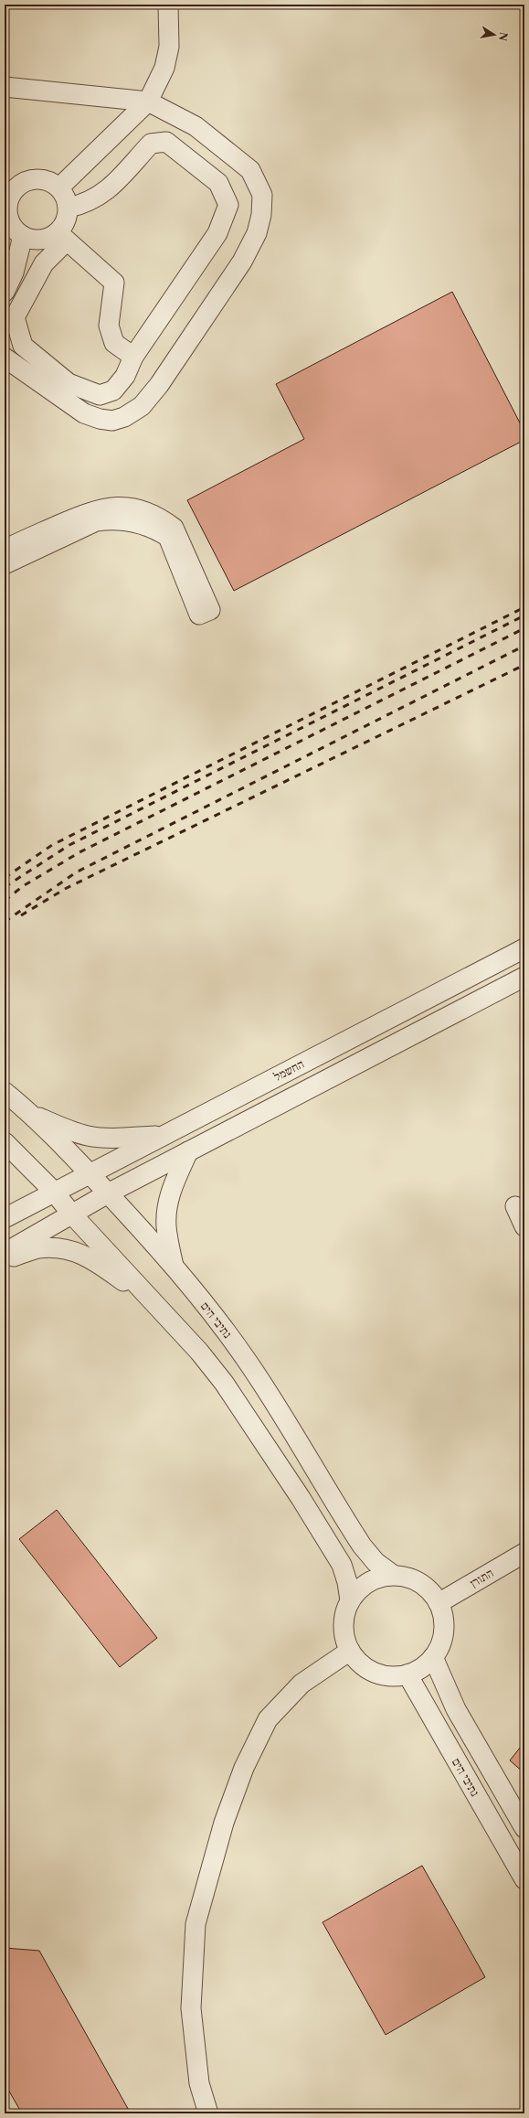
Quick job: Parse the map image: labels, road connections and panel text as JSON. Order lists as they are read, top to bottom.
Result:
{
  "streets": {
    "street": ["החשמל", "נתיבי הים", "התורן"]
  },
  "crossings": [
    ["החשמל", "נתיבי הים"],
    ["נתיבי הים", "התורן"]
  ],
  "north": "right"
}
